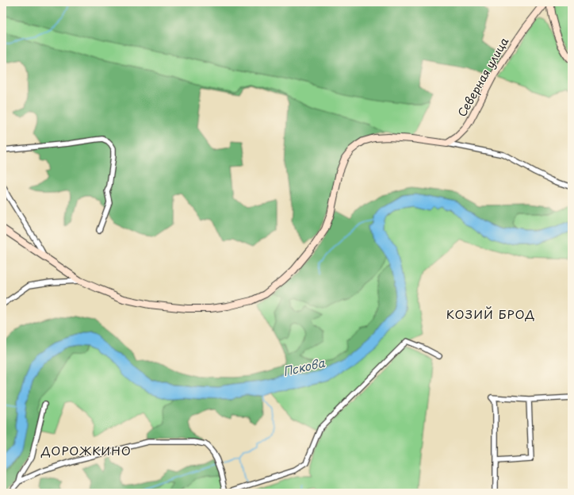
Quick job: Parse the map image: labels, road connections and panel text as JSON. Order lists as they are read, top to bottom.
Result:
{
  "streets": {
    "street": ["Северная улица"]
  },
  "districts": ["КОЗИЙ БРОД", "ДОРОЖКИНО"],
  "water": ["Пскова"]
}
